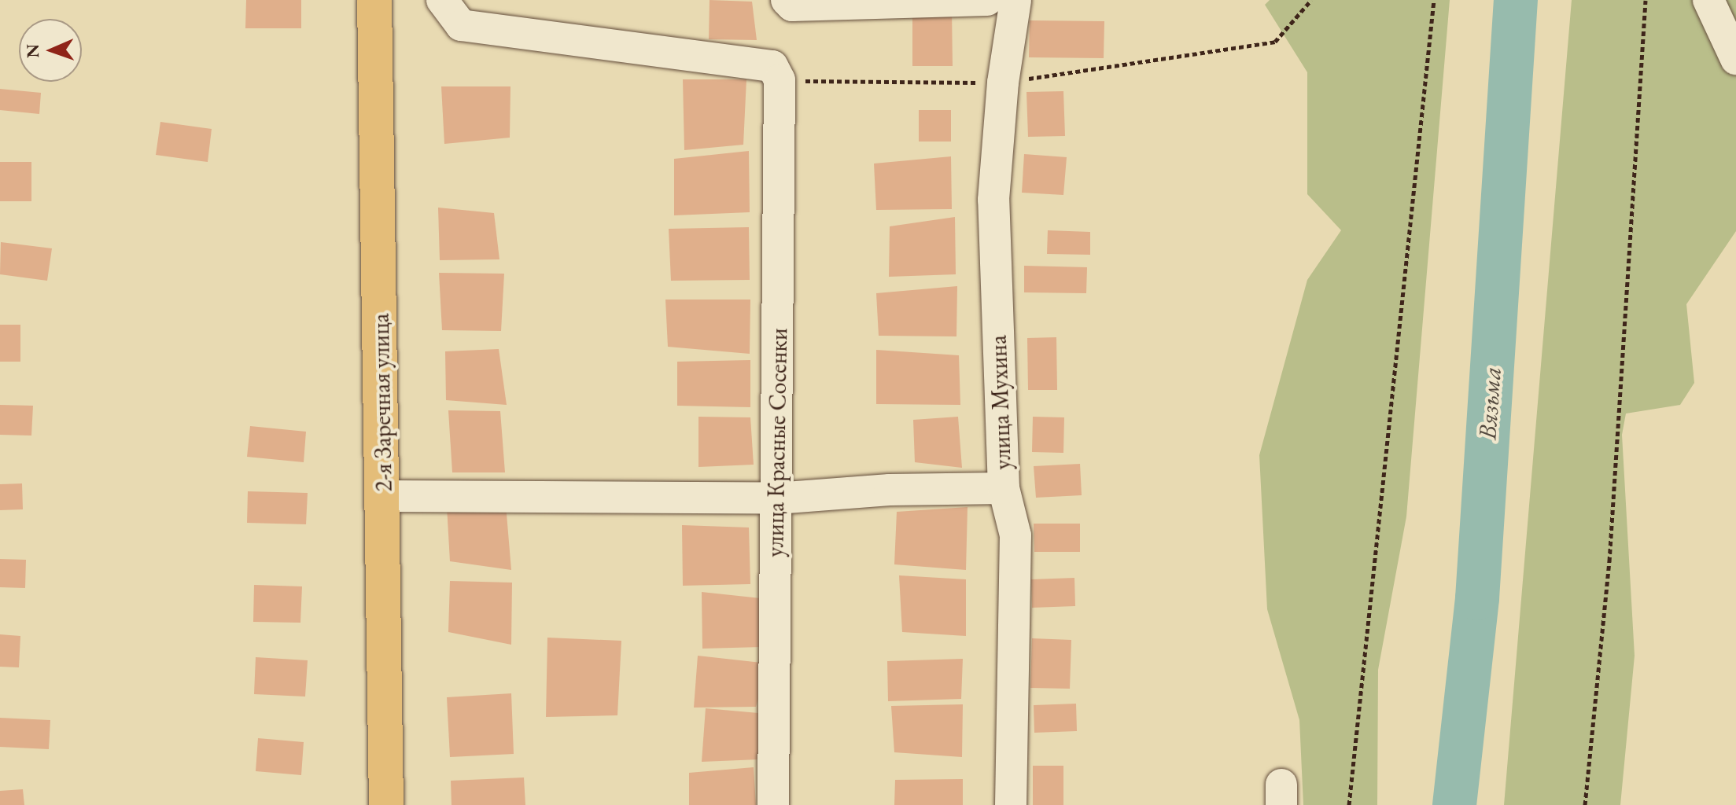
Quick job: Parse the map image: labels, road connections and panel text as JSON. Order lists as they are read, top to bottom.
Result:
{
  "streets": {
    "main road": ["2-я Заречная улица"],
    "street": ["улица Мухина", "улица Красные Сосенки"]
  },
  "water": ["Вязьма"],
  "north": "left"
}
